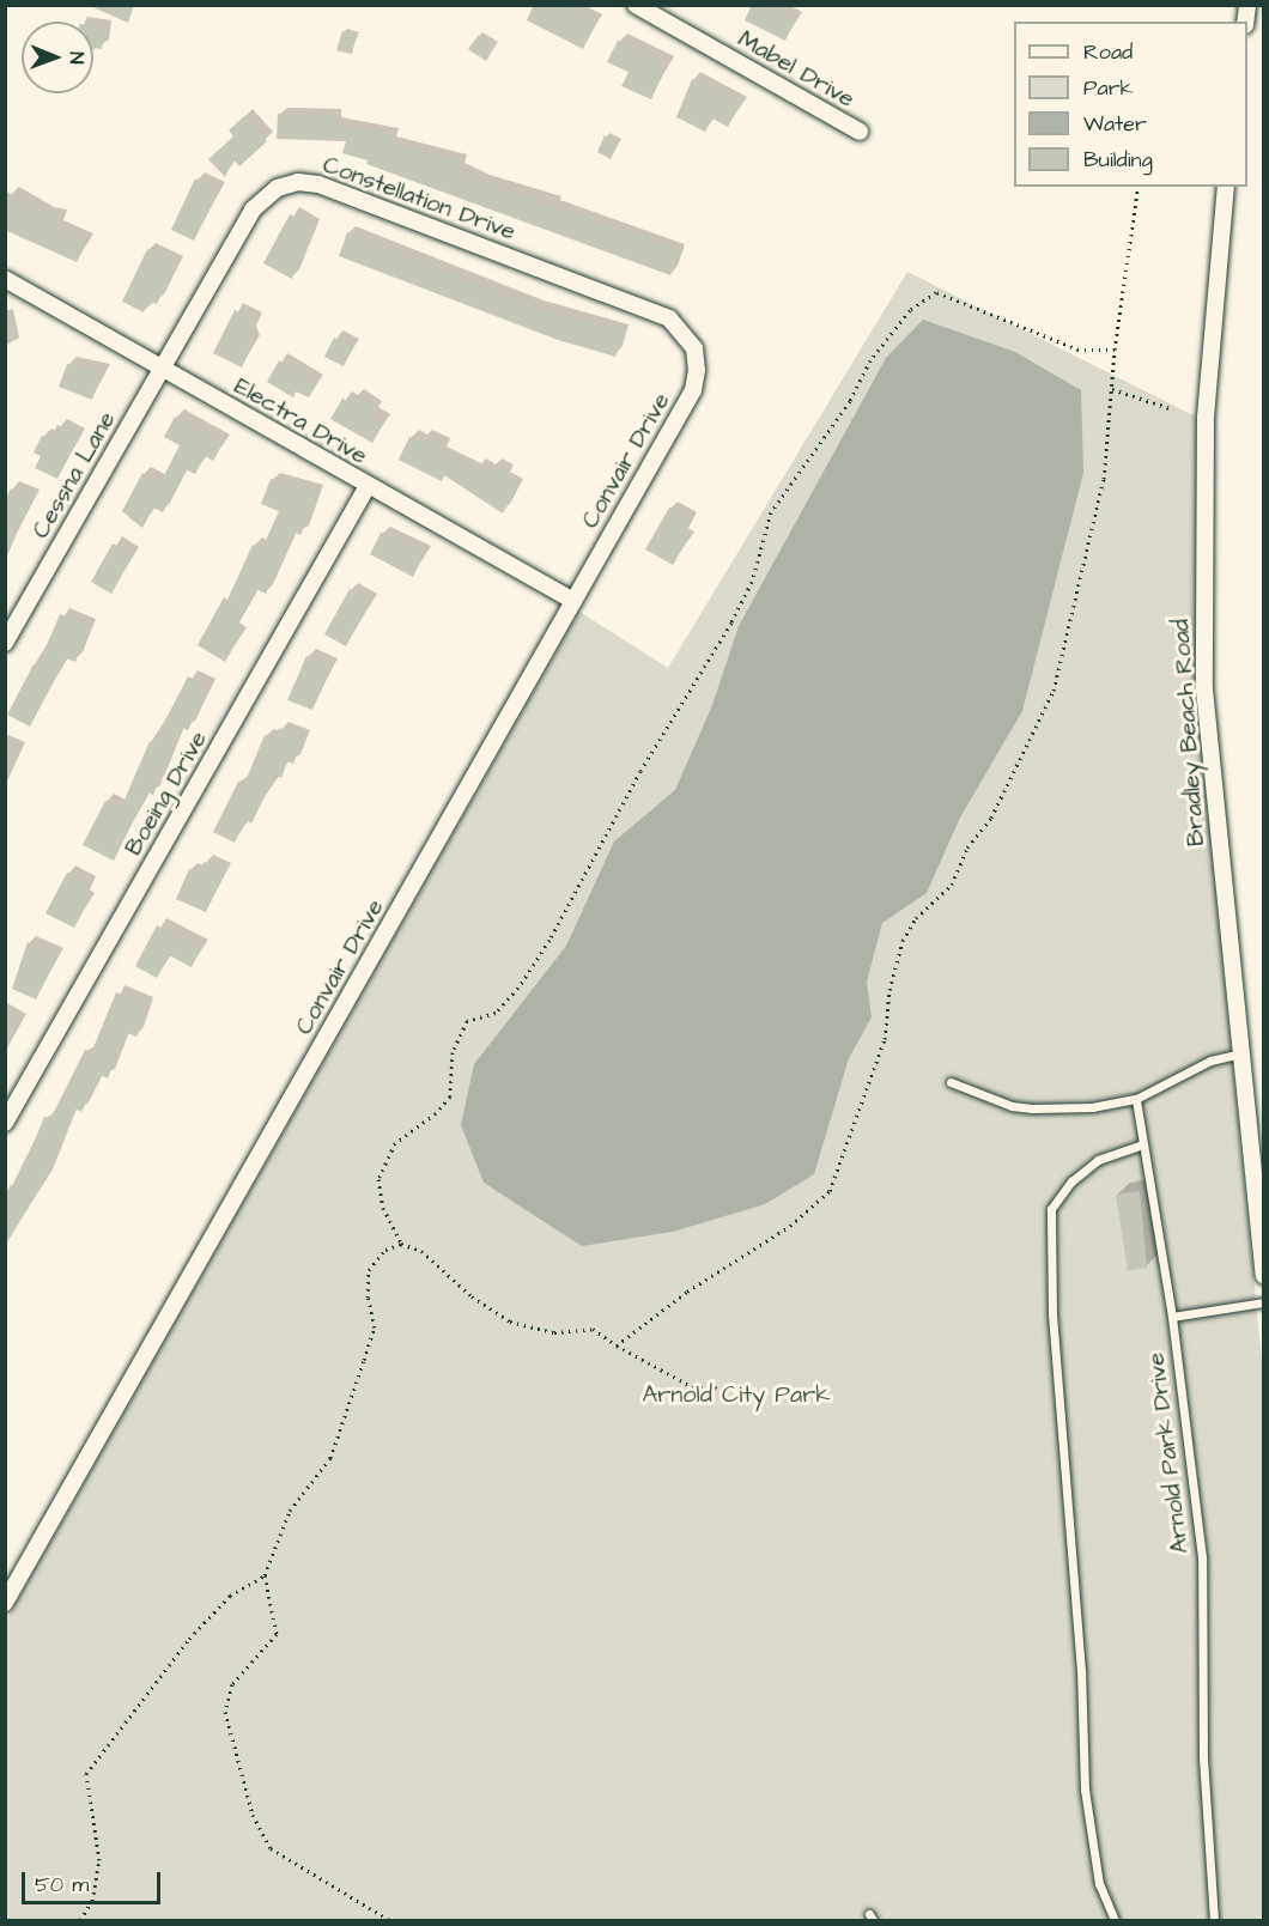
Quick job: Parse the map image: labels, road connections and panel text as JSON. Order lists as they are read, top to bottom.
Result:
{
  "streets": {
    "street": [
      "Mabel Drive",
      "Constellation Drive",
      "Electra Drive",
      "Convair Drive",
      "Cessna Lane",
      "Bradley Beach Road",
      "Boeing Drive"
    ],
    "lane": ["Arnold Park Drive"]
  },
  "crossings": [
    ["Constellation Drive", "Electra Drive"],
    ["Constellation Drive", "Convair Drive"],
    ["Constellation Drive", "Cessna Lane"],
    ["Electra Drive", "Convair Drive"],
    ["Electra Drive", "Cessna Lane"],
    ["Electra Drive", "Boeing Drive"]
  ],
  "parks": ["Arnold City Park"],
  "legend": [
    "Road",
    "Park",
    "Water",
    "Building"
  ],
  "scale_bar": "50 m",
  "north": "right"
}
